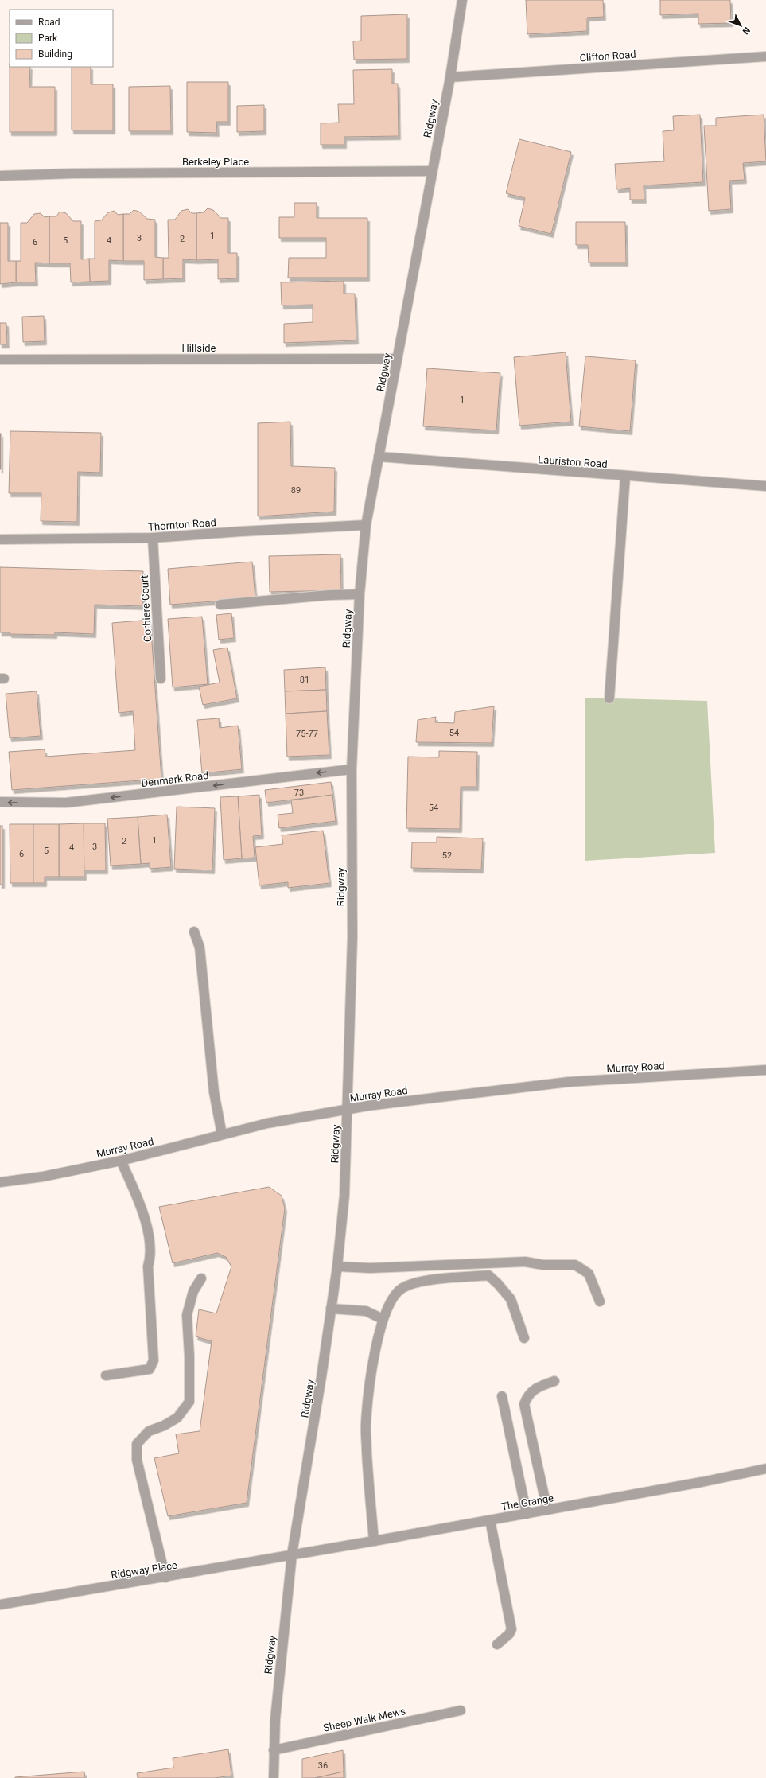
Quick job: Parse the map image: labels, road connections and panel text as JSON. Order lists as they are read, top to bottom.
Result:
{
  "streets": {
    "street": [
      "Clifton Road",
      "Ridgway",
      "Berkeley Place",
      "Hillside",
      "Lauriston Road",
      "Thornton Road",
      "Corbiere Court",
      "Denmark Road",
      "Murray Road",
      "The Grange",
      "Ridgway Place",
      "Sheep Walk Mews"
    ]
  },
  "crossings": [
    ["Clifton Road", "Ridgway"],
    ["Ridgway", "Berkeley Place"],
    ["Ridgway", "Hillside"],
    ["Ridgway", "Lauriston Road"],
    ["Ridgway", "Thornton Road"],
    ["Ridgway", "Denmark Road"],
    ["Ridgway", "Murray Road"],
    ["Ridgway", "The Grange"],
    ["Ridgway", "Ridgway Place"],
    ["Ridgway", "Sheep Walk Mews"],
    ["Thornton Road", "Corbiere Court"],
    ["The Grange", "Ridgway Place"]
  ],
  "one_way": ["Denmark Road"],
  "house_numbers": [
    "1",
    "3",
    "2",
    "5",
    "4",
    "6",
    "1",
    "89",
    "81",
    "54",
    "75-77",
    "73",
    "54",
    "1",
    "2",
    "3",
    "4",
    "5",
    "6",
    "52",
    "36"
  ],
  "legend": ["Road", "Park", "Building"],
  "north": "bottom right"
}
